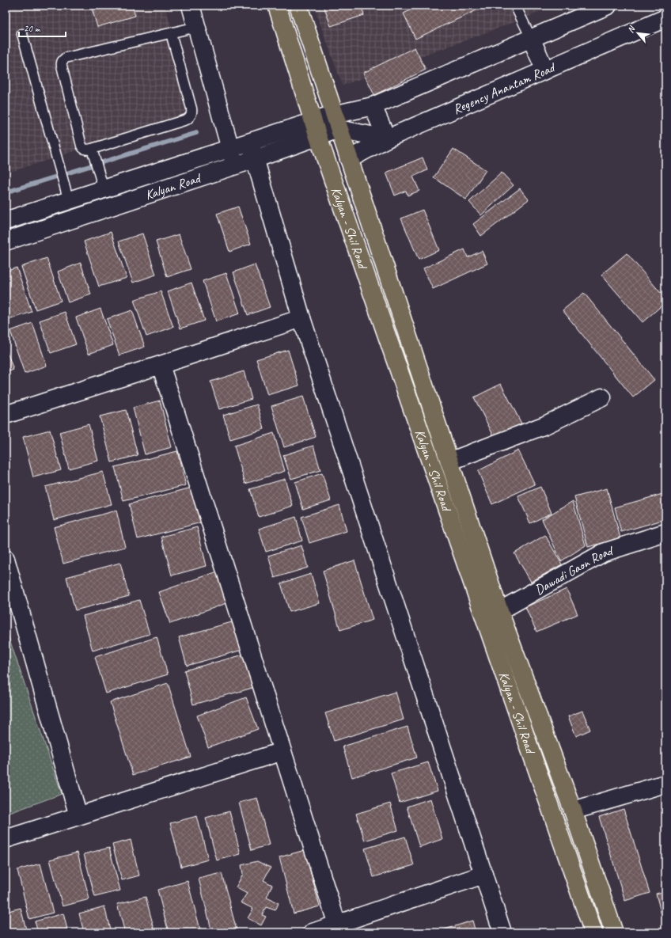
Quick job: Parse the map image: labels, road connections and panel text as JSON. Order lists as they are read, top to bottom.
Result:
{
  "streets": {
    "main road": ["Kalyan - Shil Road"],
    "street": ["Regency Anantam Road", "Kalyan Road", "Dawadi Gaon Road"]
  },
  "crossings": [
    ["Regency Anantam Road", "Kalyan - Shil Road"],
    ["Kalyan Road", "Kalyan - Shil Road"],
    ["Kalyan - Shil Road", "Dawadi Gaon Road"]
  ],
  "scale_bar": "20 m",
  "north": "top left"
}
